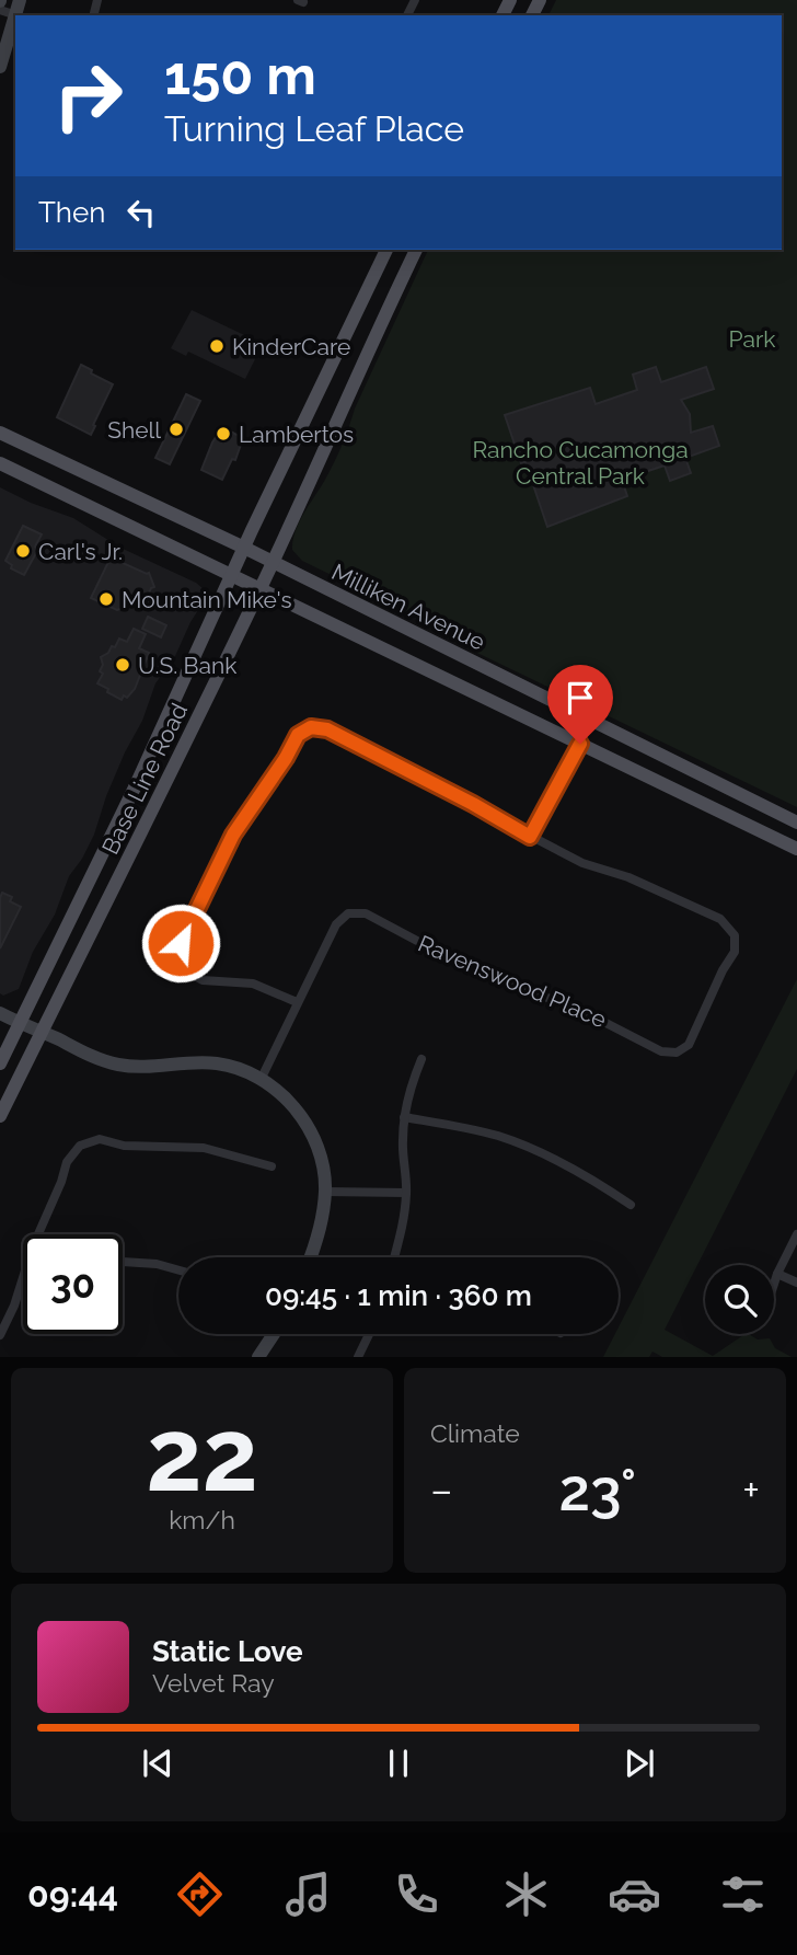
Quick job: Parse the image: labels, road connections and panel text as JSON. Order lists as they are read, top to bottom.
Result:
{
  "streets": {
    "main road": ["Milliken Avenue", "Base Line Road"],
    "street": ["Ravenswood Place"]
  },
  "crossings": [
    ["Milliken Avenue", "Base Line Road"]
  ],
  "parks": ["Park", "Rancho Cucamonga Central Park"],
  "places": [
    "KinderCare",
    "Shell",
    "Lambertos",
    "Carl's Jr.",
    "Mountain Mike's",
    "U.S. Bank"
  ],
  "page": {
    "turn": ["150 m", "Turning Leaf Place"],
    "then": "Then",
    "limit": "30",
    "trip": "09:45 · 1 min · 360 m",
    "tile": [
      ["22", "km/h"],
      "Climate"
    ],
    "heat": ["−", "23°", "+"],
    "song": ["Static Love", "Velvet Ray"],
    "tabs": "09:44"
  }
}
